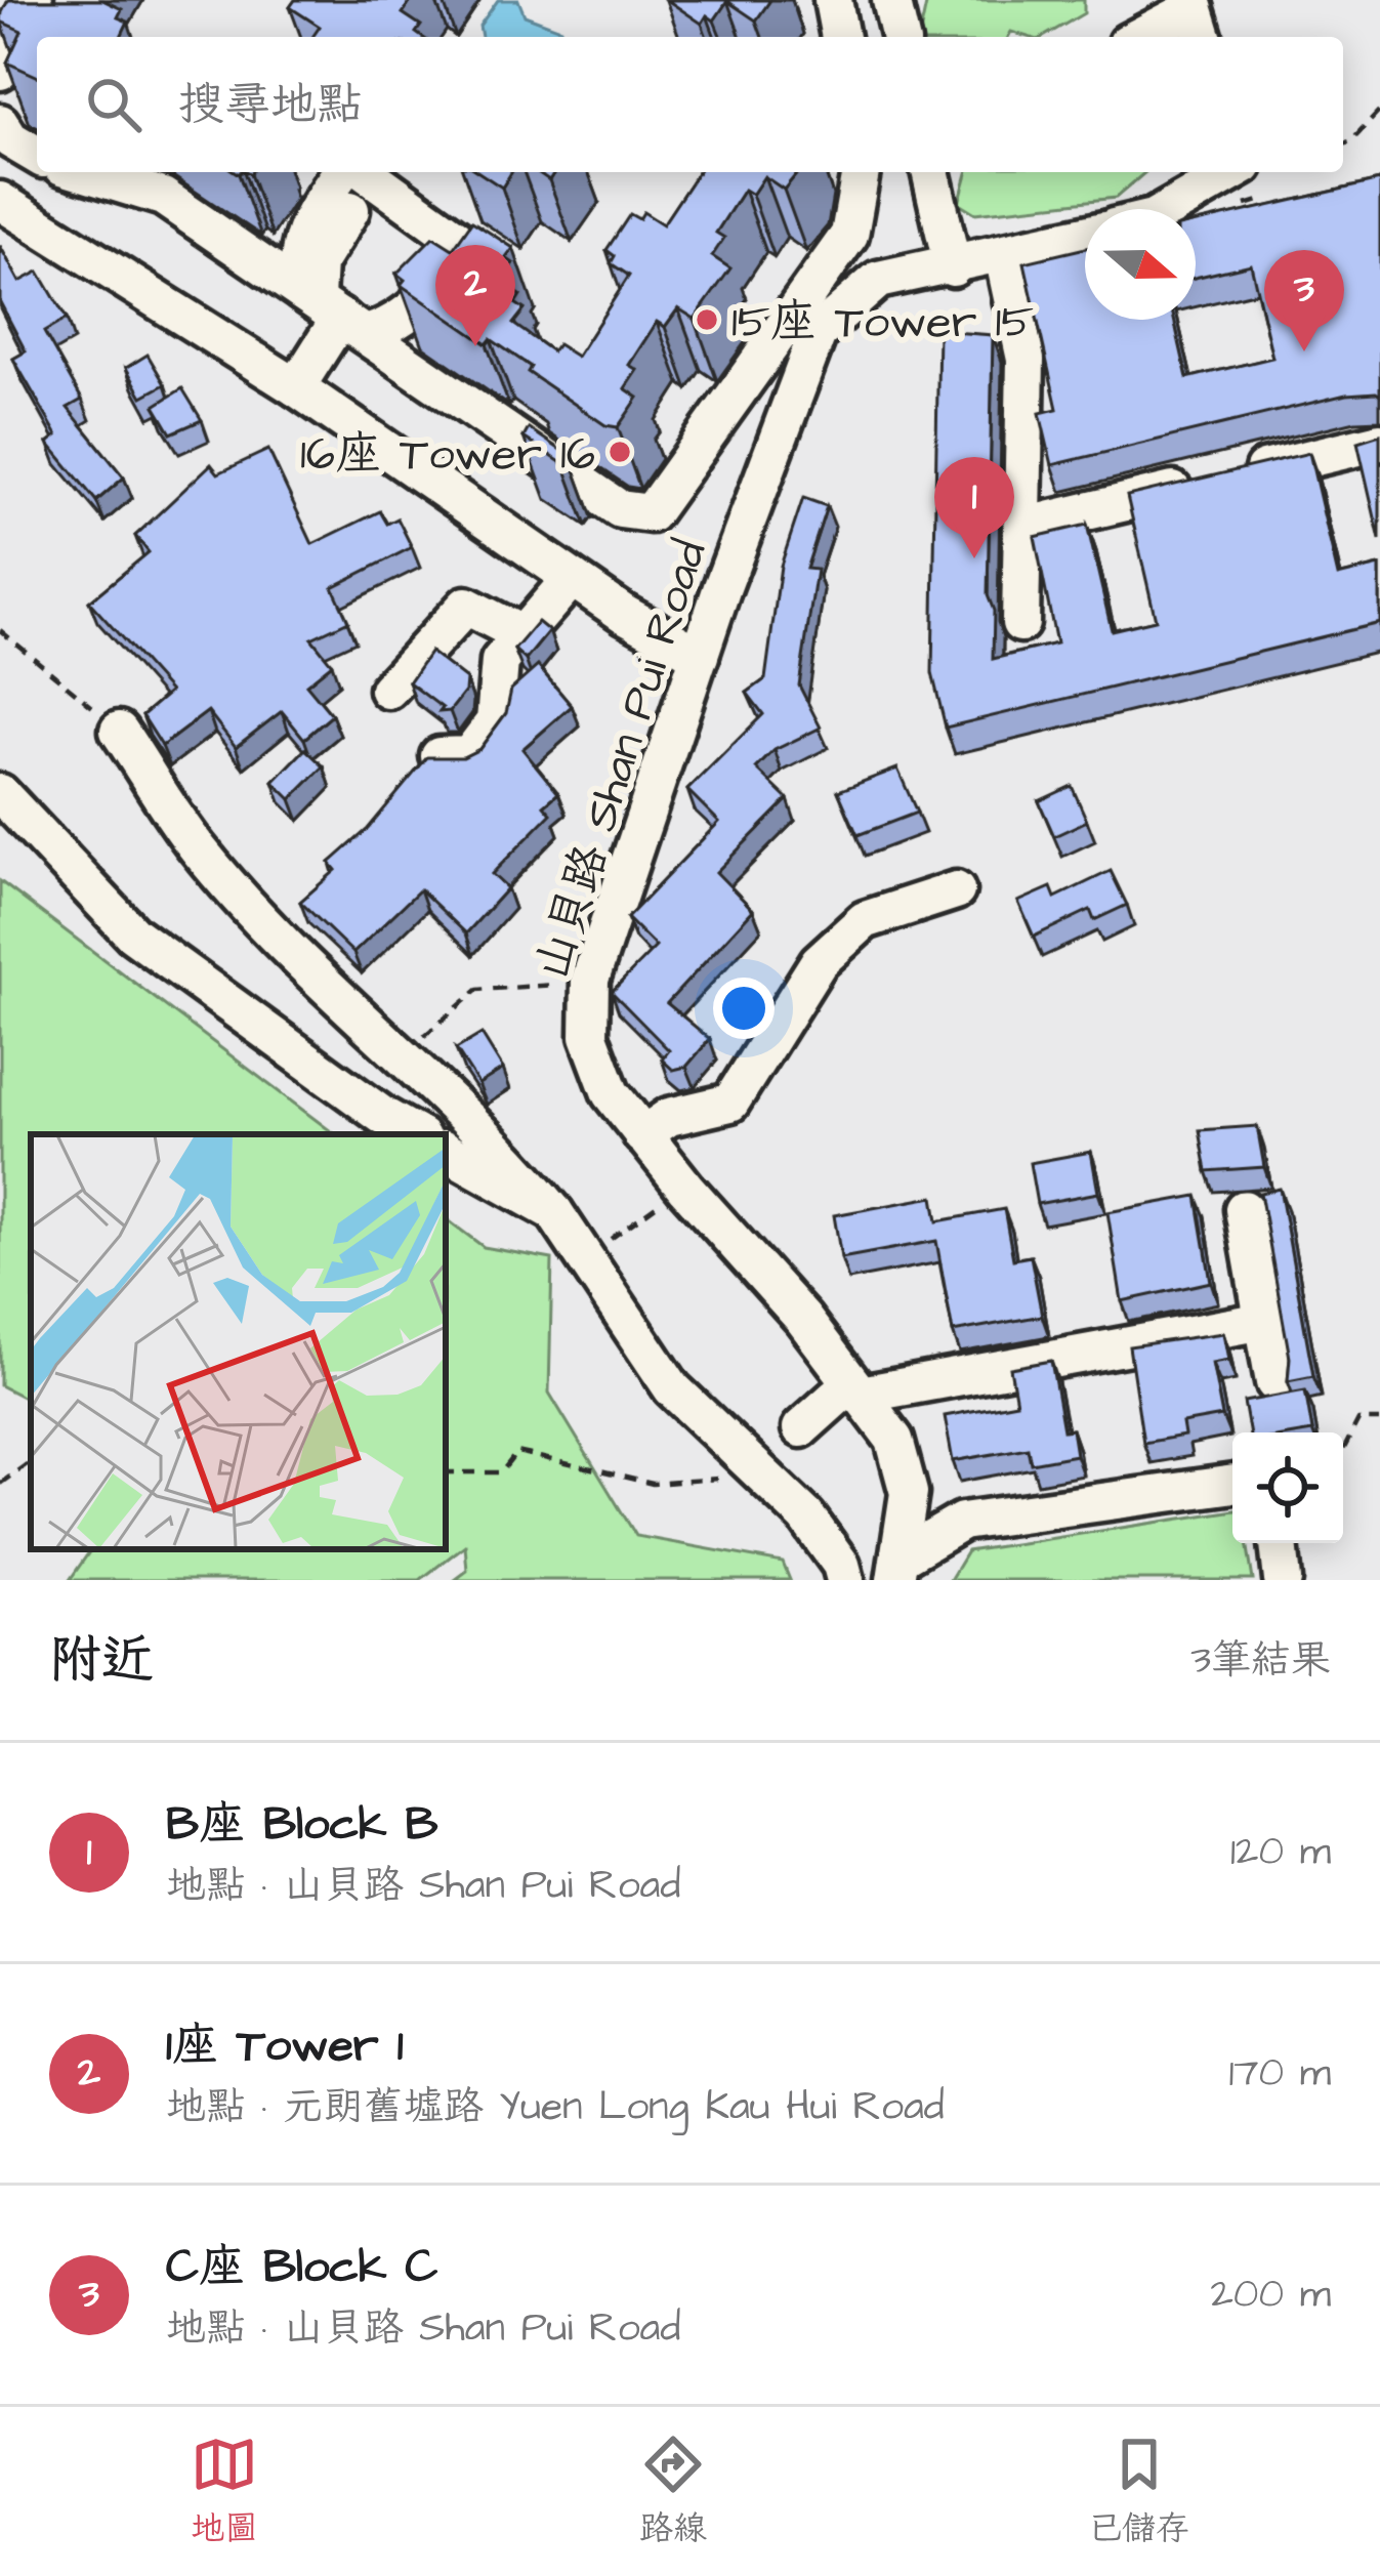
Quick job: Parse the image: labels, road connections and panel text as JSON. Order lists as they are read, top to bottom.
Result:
{
  "streets": {
    "street": ["山貝路 Shan Pui Road"]
  },
  "places": ["15座 Tower 15", "16座 Tower 16"],
  "north": "right",
  "page": {
    "search": "搜尋地點",
    "pins": ["2", "3", "1"],
    "heading": ["附近", "3筆結果"],
    "list": [
      {
        "mark": "1",
        "name": "B座 Block B",
        "note": "地點 · 山貝路 Shan Pui Road",
        "value": "120 m"
      },
      {
        "mark": "2",
        "name": "1座 Tower 1",
        "note": "地點 · 元朗舊墟路 Yuen Long Kau Hui Road",
        "value": "170 m"
      },
      {
        "mark": "3",
        "name": "C座 Block C",
        "note": "地點 · 山貝路 Shan Pui Road",
        "value": "200 m"
      }
    ],
    "nav": ["地圖", "路線", "已儲存"]
  }
}
